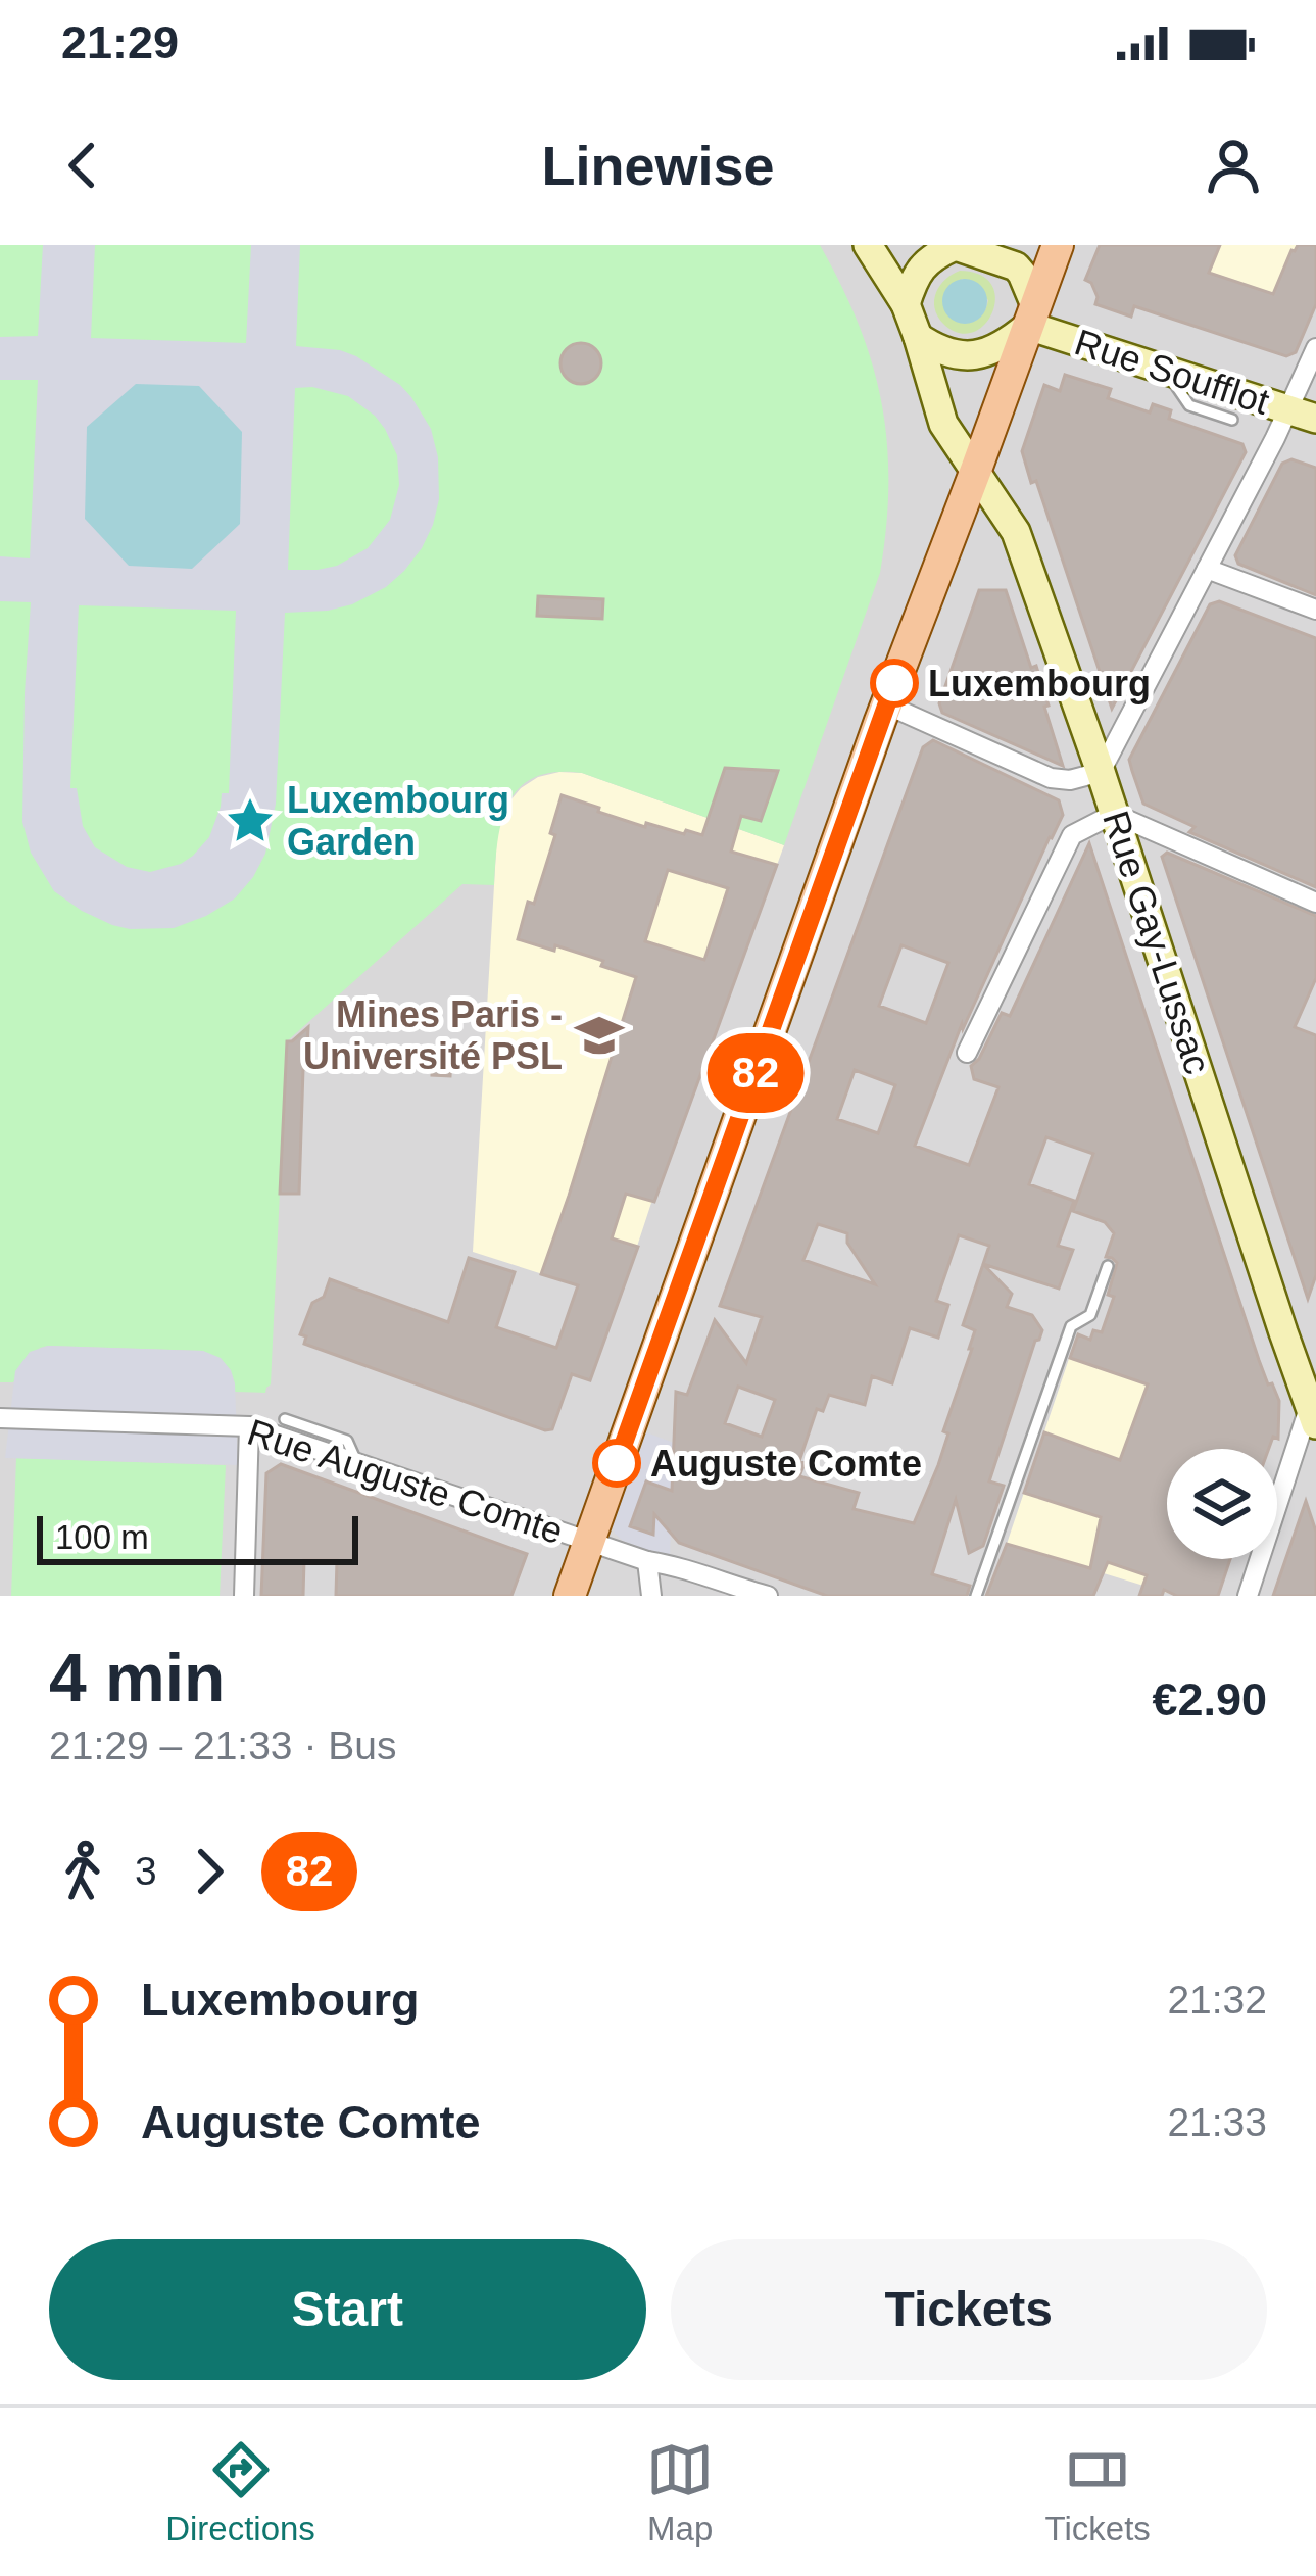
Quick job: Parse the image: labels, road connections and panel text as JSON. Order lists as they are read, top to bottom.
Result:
{
  "streets": {
    "street": ["Rue Soufflot", "Rue Gay-Lussac", "Rue Auguste Comte"]
  },
  "crossings": [
    ["Rue Soufflot", "Rue Gay-Lussac"]
  ],
  "places": {
    "other": ["Luxembourg", "Auguste Comte"],
    "place": ["Luxembourg Garden"],
    "school or university": ["Mines Paris - Université PSL"]
  },
  "lines": ["bus line 82"],
  "scale_bar": "100 m",
  "page": {
    "status": "21:29",
    "header": "Linewise",
    "on_map": "82",
    "scale": "100 m",
    "heading": ["4 min", "21:29 – 21:33 · Bus", "€2.90"],
    "legs": ["3", "82"],
    "list": [
      {
        "name": "Luxembourg",
        "value": "21:32"
      },
      {
        "name": "Auguste Comte",
        "value": "21:33"
      }
    ],
    "buttons": ["Start", "Tickets"],
    "tabs": ["Directions", "Map", "Tickets"]
  }
}
